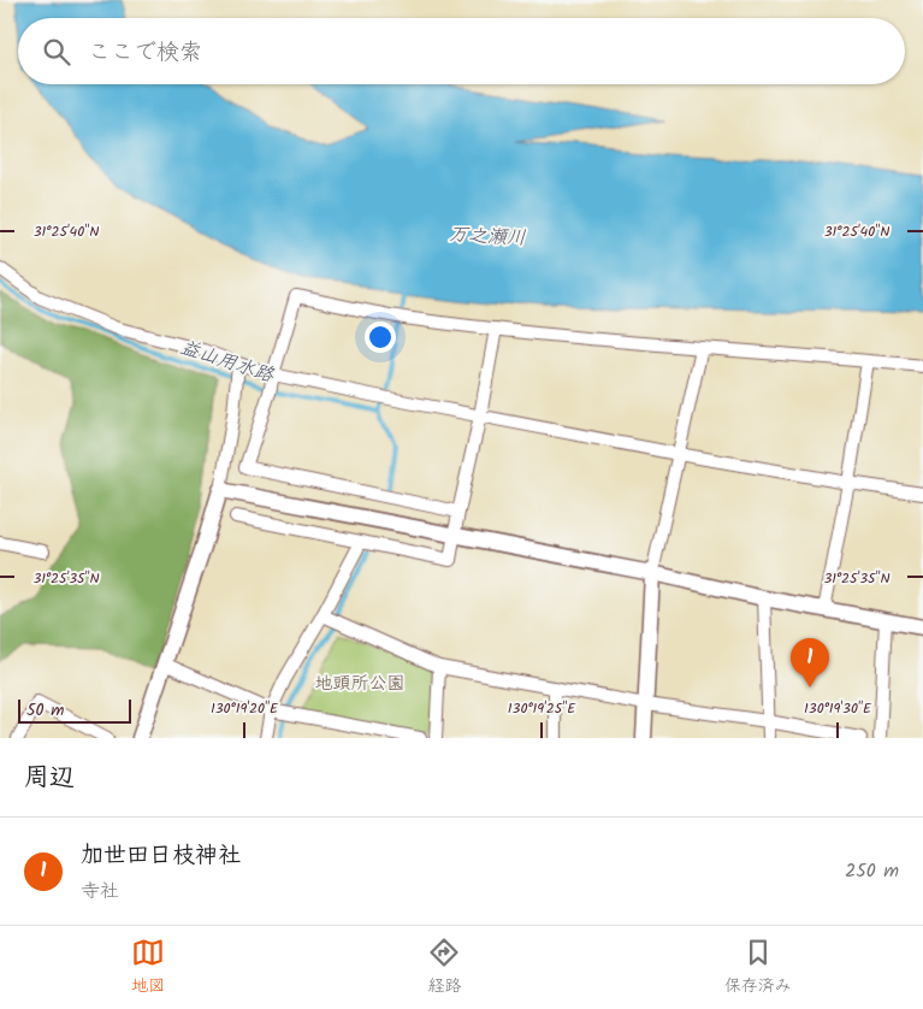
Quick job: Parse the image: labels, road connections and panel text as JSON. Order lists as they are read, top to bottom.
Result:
{
  "water": ["万之瀬川", "益山用水路"],
  "parks": ["地頭所公園"],
  "scale_bar": "50 m",
  "page": {
    "search": "ここで検索",
    "pins": "1",
    "scale": "50 m",
    "heading": "周辺",
    "list": [
      {
        "mark": "1",
        "name": "加世田日枝神社",
        "note": "寺社",
        "value": "250 m"
      }
    ],
    "nav": ["地図", "経路", "保存済み"]
  },
  "coordinates": [
    "31°25'40\"N",
    "31°25'35\"N",
    "130°19'20\"E",
    "130°19'25\"E",
    "130°19'30\"E"
  ]
}
